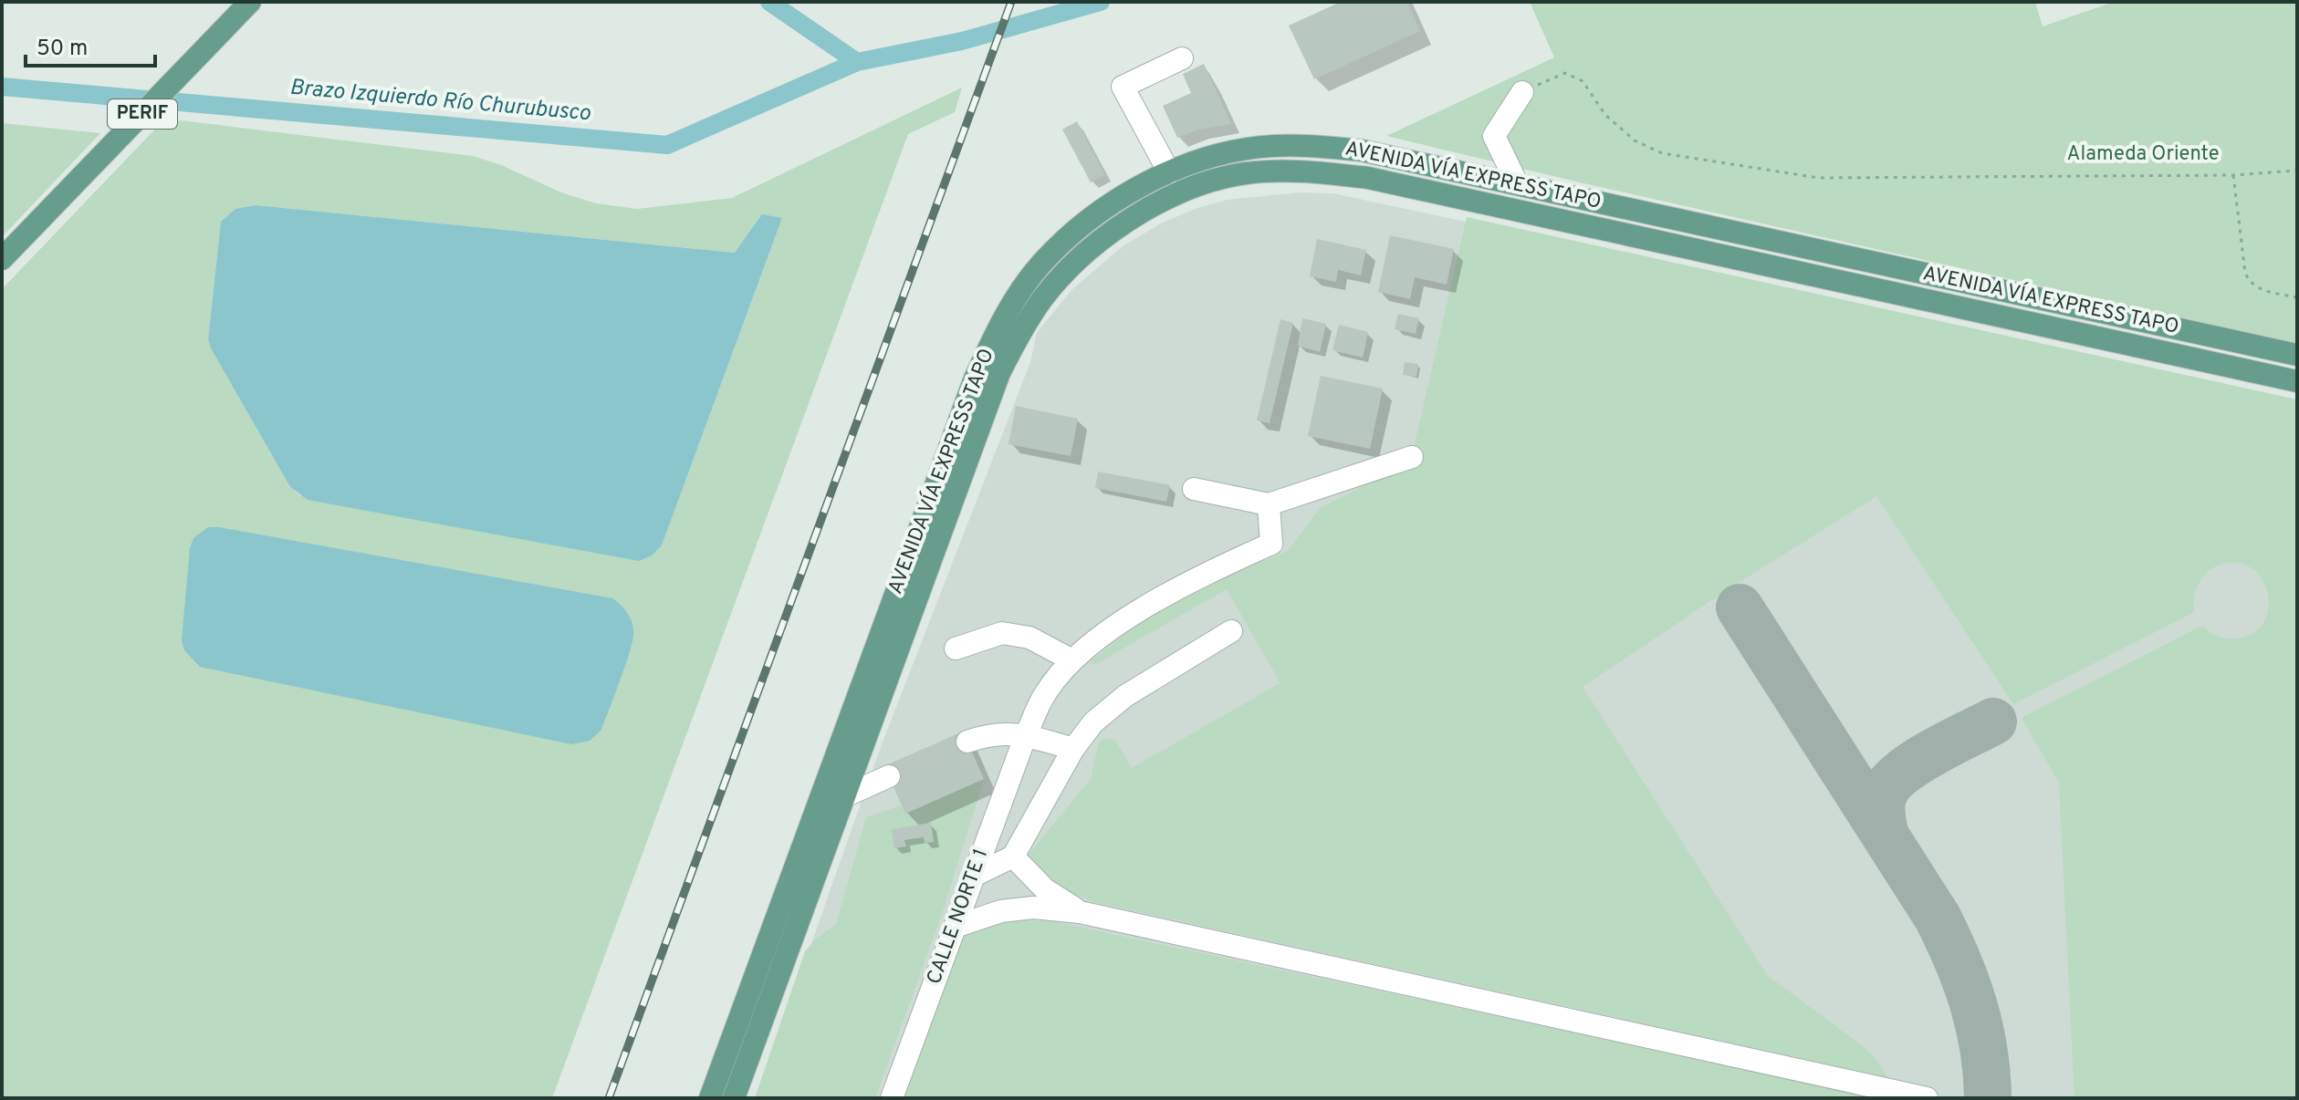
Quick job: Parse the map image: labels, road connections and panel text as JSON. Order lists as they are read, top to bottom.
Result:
{
  "streets": {
    "main road": ["PERIF", "AVENIDA VÍA EXPRESS TAPO"],
    "lane": ["CALLE NORTE 1"]
  },
  "water": ["Brazo Izquierdo Río Churubusco"],
  "parks": ["Alameda Oriente"],
  "scale_bar": "50 m"
}
